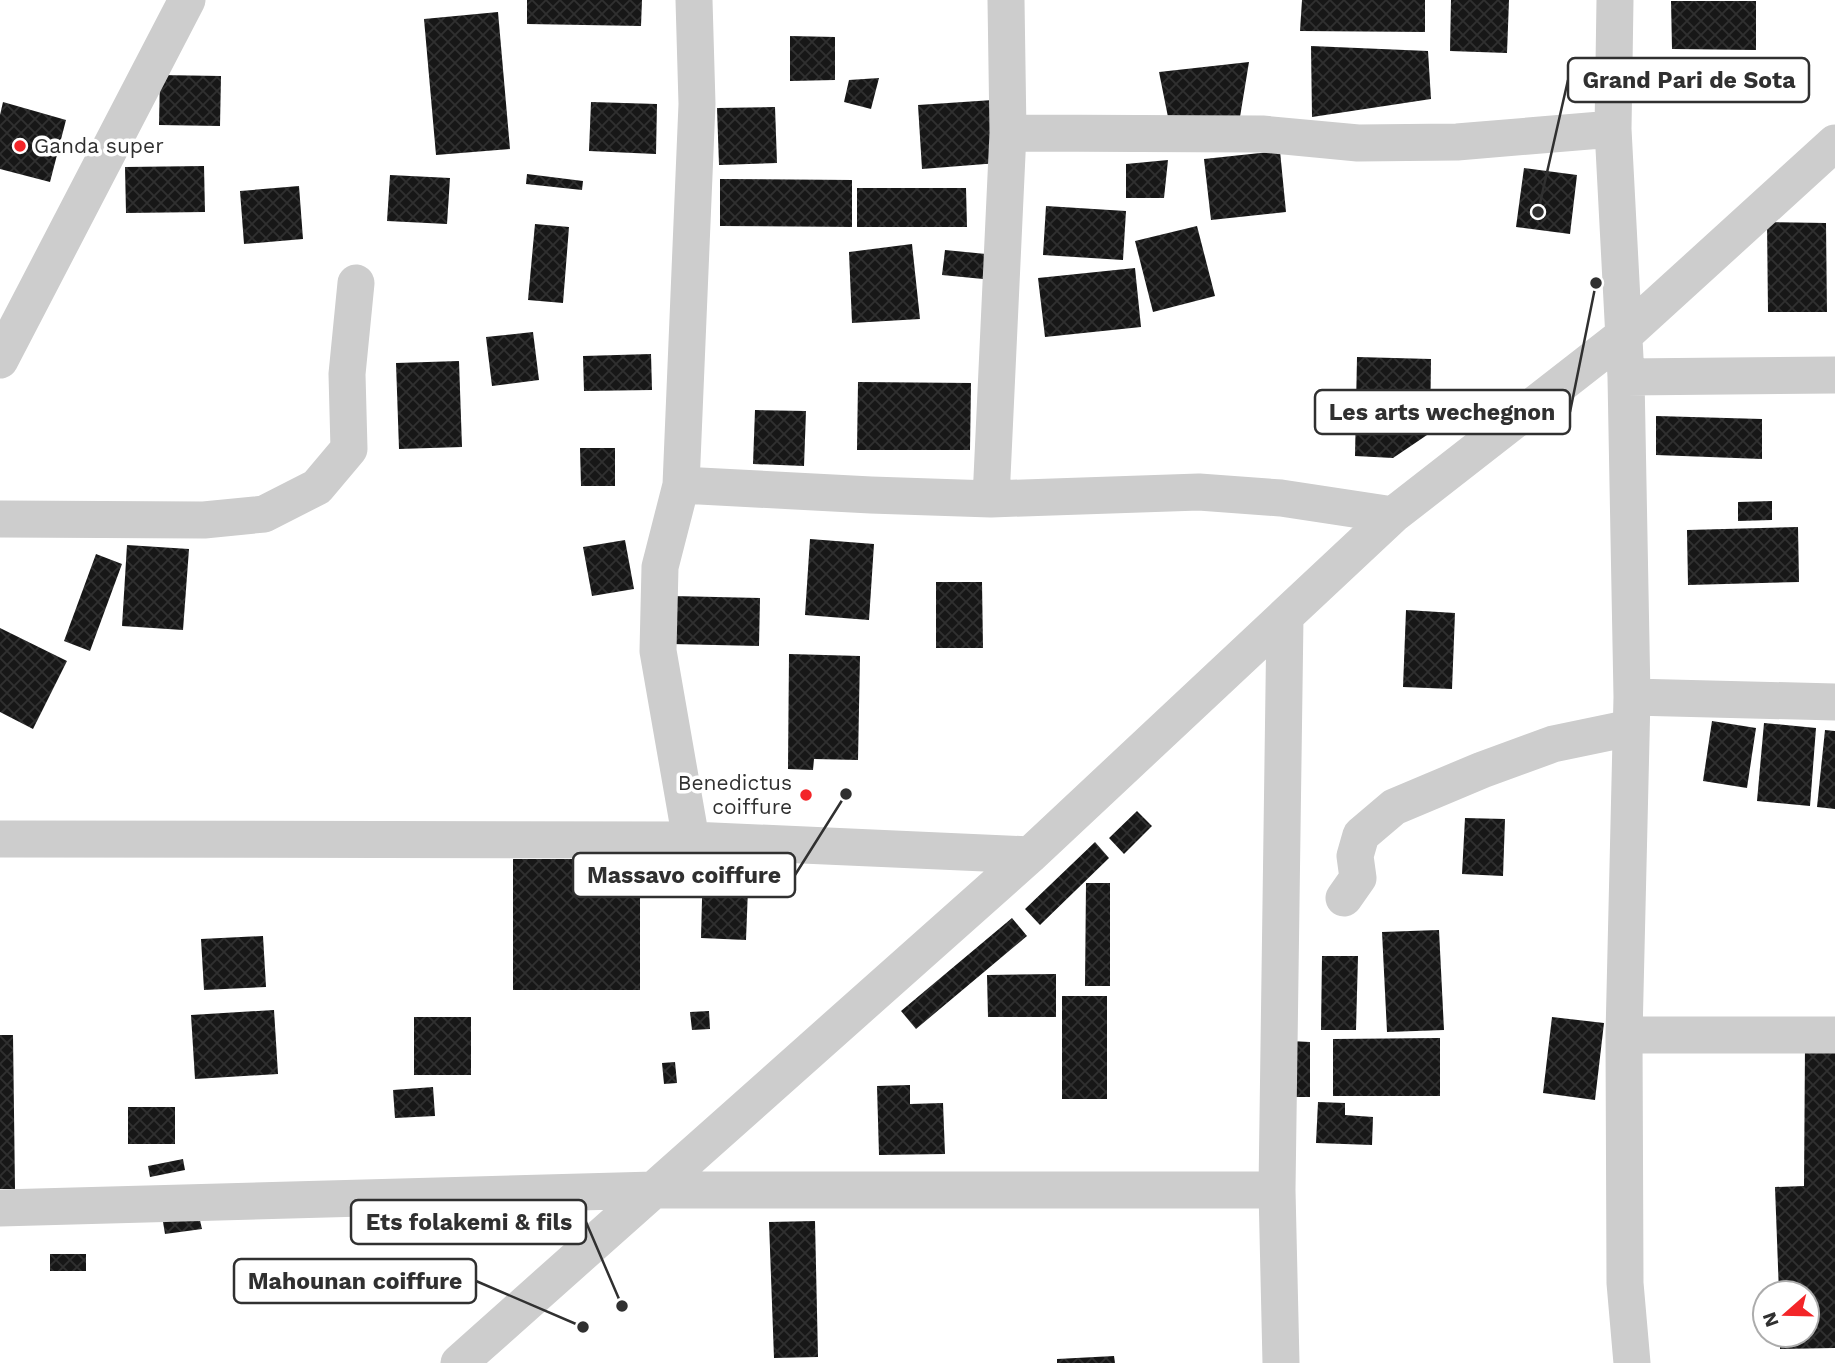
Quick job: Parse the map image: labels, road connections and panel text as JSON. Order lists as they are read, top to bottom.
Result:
{
  "places": [
    "Ganda super",
    "Grand Pari de Sota",
    "Les arts wechegnon",
    "Massavo coiffure",
    "Benedictus coiffure",
    "Ets folakemi & fils",
    "Mahounan coiffure"
  ],
  "north": "left"
}
